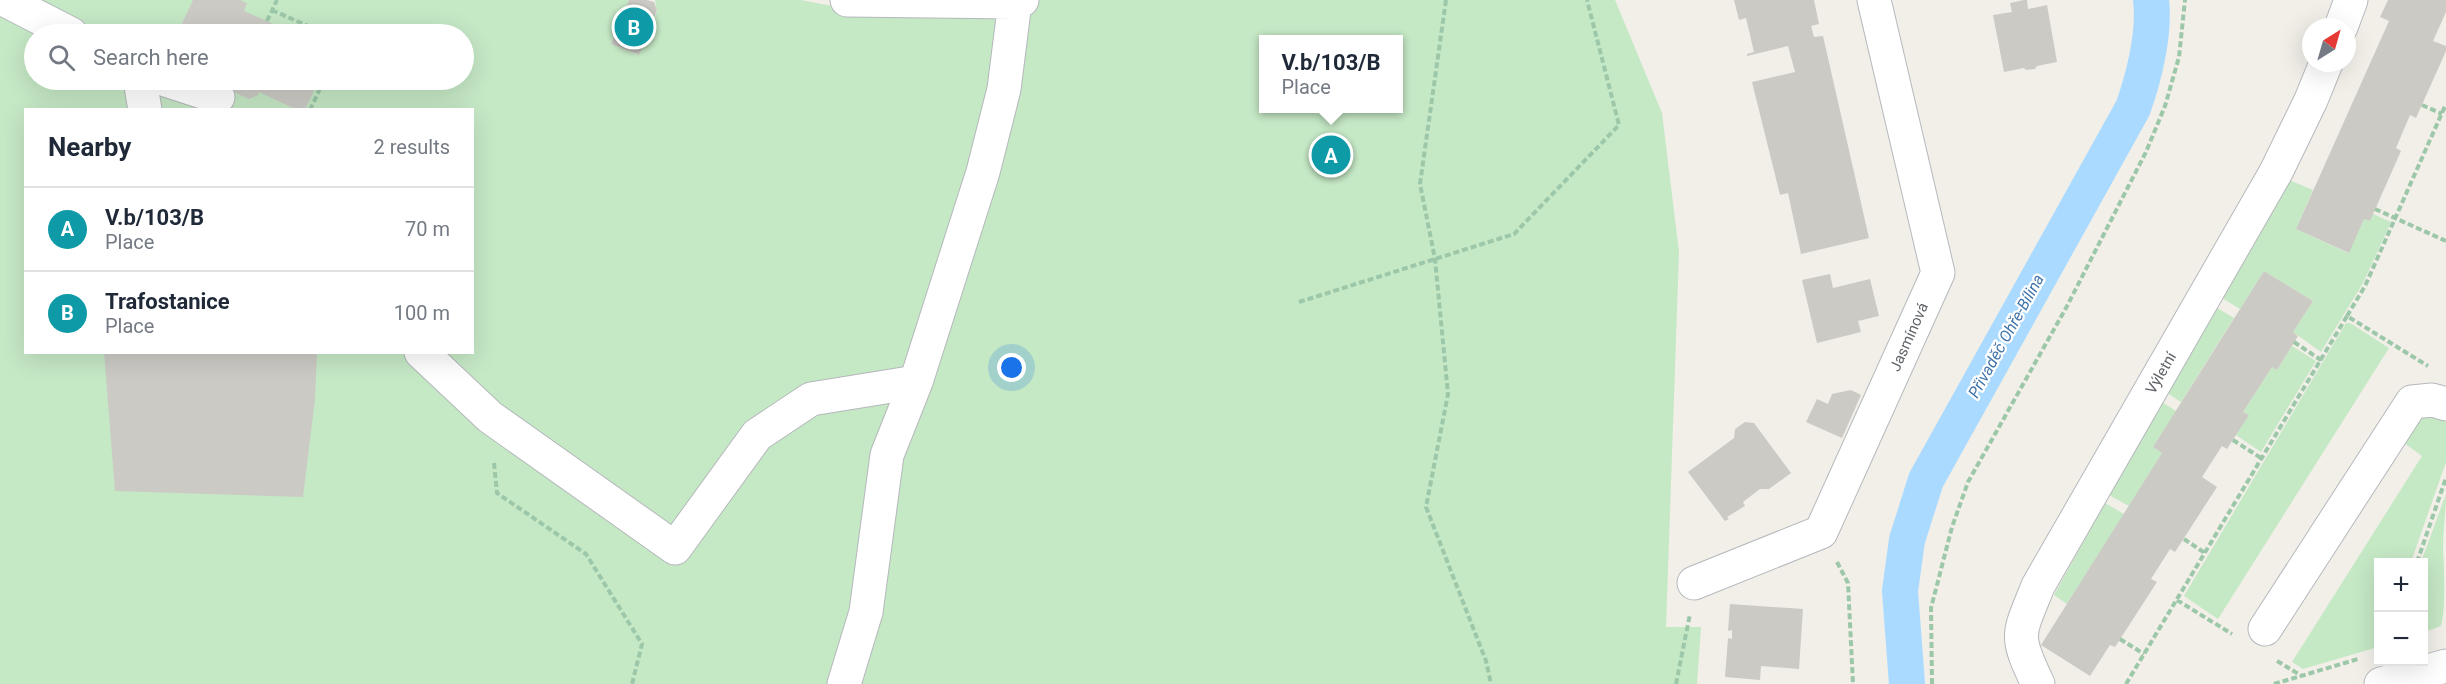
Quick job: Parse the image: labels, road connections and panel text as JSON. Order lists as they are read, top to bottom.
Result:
{
  "streets": {
    "street": ["Jasmínová", "Výletní"]
  },
  "water": ["Přivaděč Ohře-Bílina"],
  "north": "top right",
  "page": {
    "pins": ["B", "A"],
    "search": "Search here",
    "popup": ["V.b/103/B", "Place"],
    "heading": ["Nearby", "2 results"],
    "list": [
      {
        "mark": "A",
        "name": "V.b/103/B",
        "note": "Place",
        "value": "70 m"
      },
      {
        "mark": "B",
        "name": "Trafostanice",
        "note": "Place",
        "value": "100 m"
      }
    ],
    "map_buttons": ["+", "−"]
  }
}
